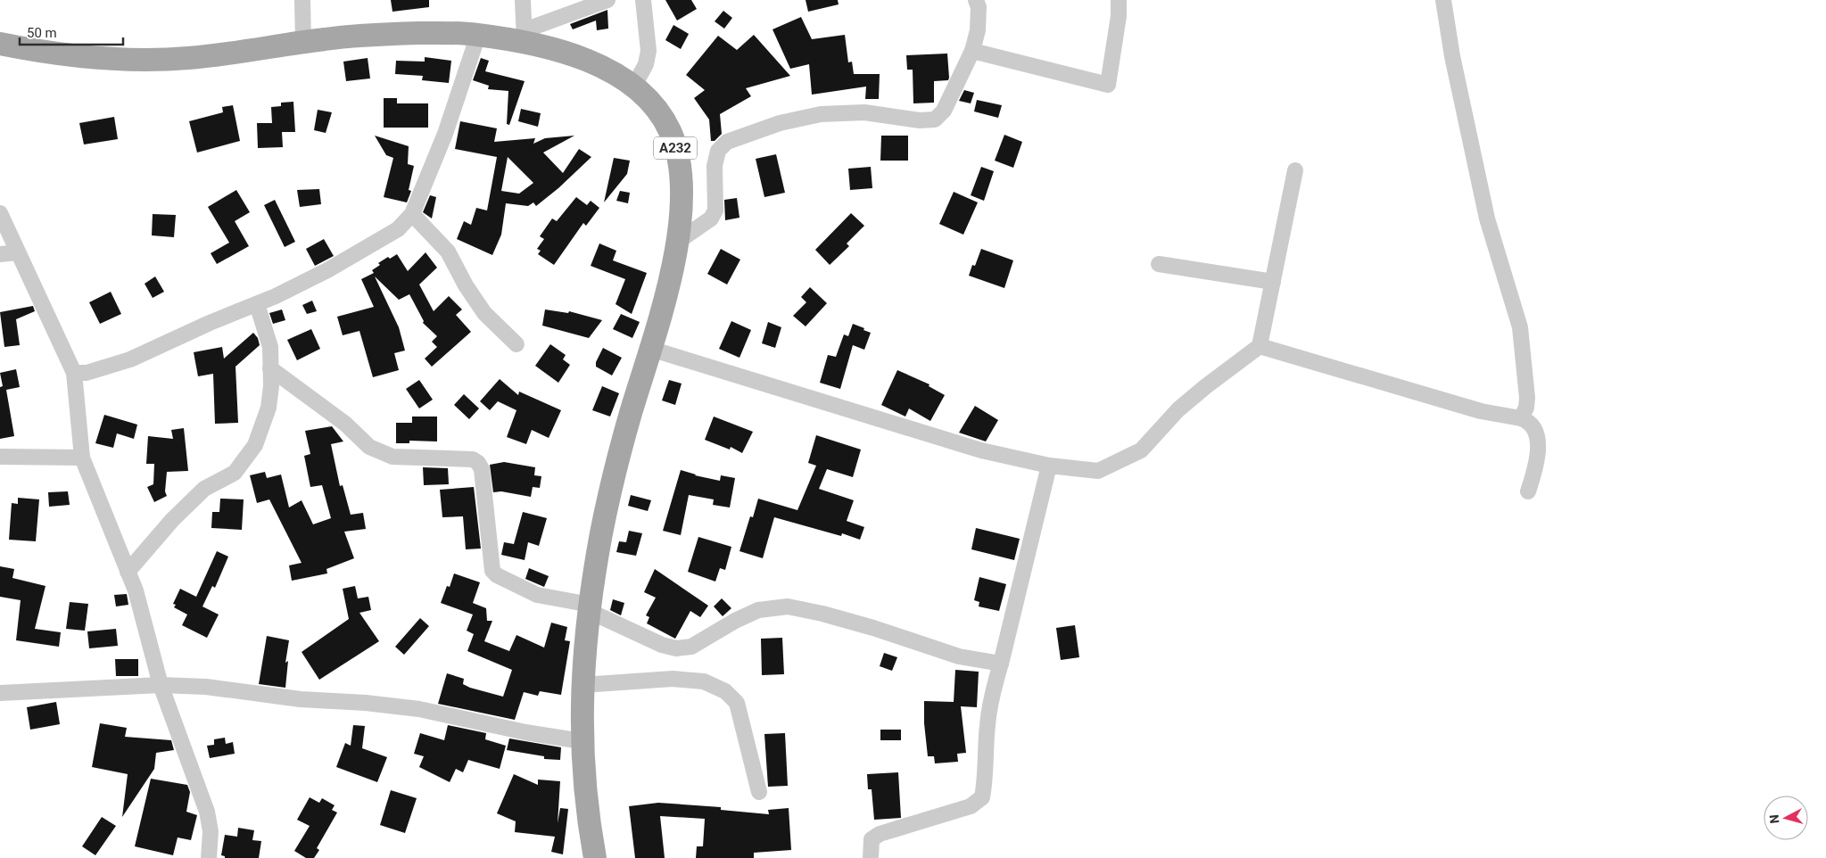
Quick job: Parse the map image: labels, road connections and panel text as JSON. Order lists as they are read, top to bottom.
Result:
{
  "streets": {
    "main road": ["A232"]
  },
  "scale_bar": "50 m",
  "north": "left"
}
